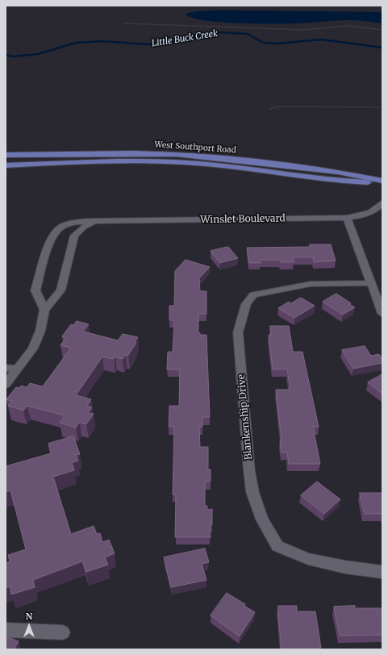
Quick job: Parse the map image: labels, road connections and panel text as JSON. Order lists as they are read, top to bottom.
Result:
{
  "streets": {
    "main road": ["West Southport Road"],
    "street": ["Winslet Boulevard", "Blankenship Drive"]
  },
  "water": ["Little Buck Creek"],
  "north": "top"
}
